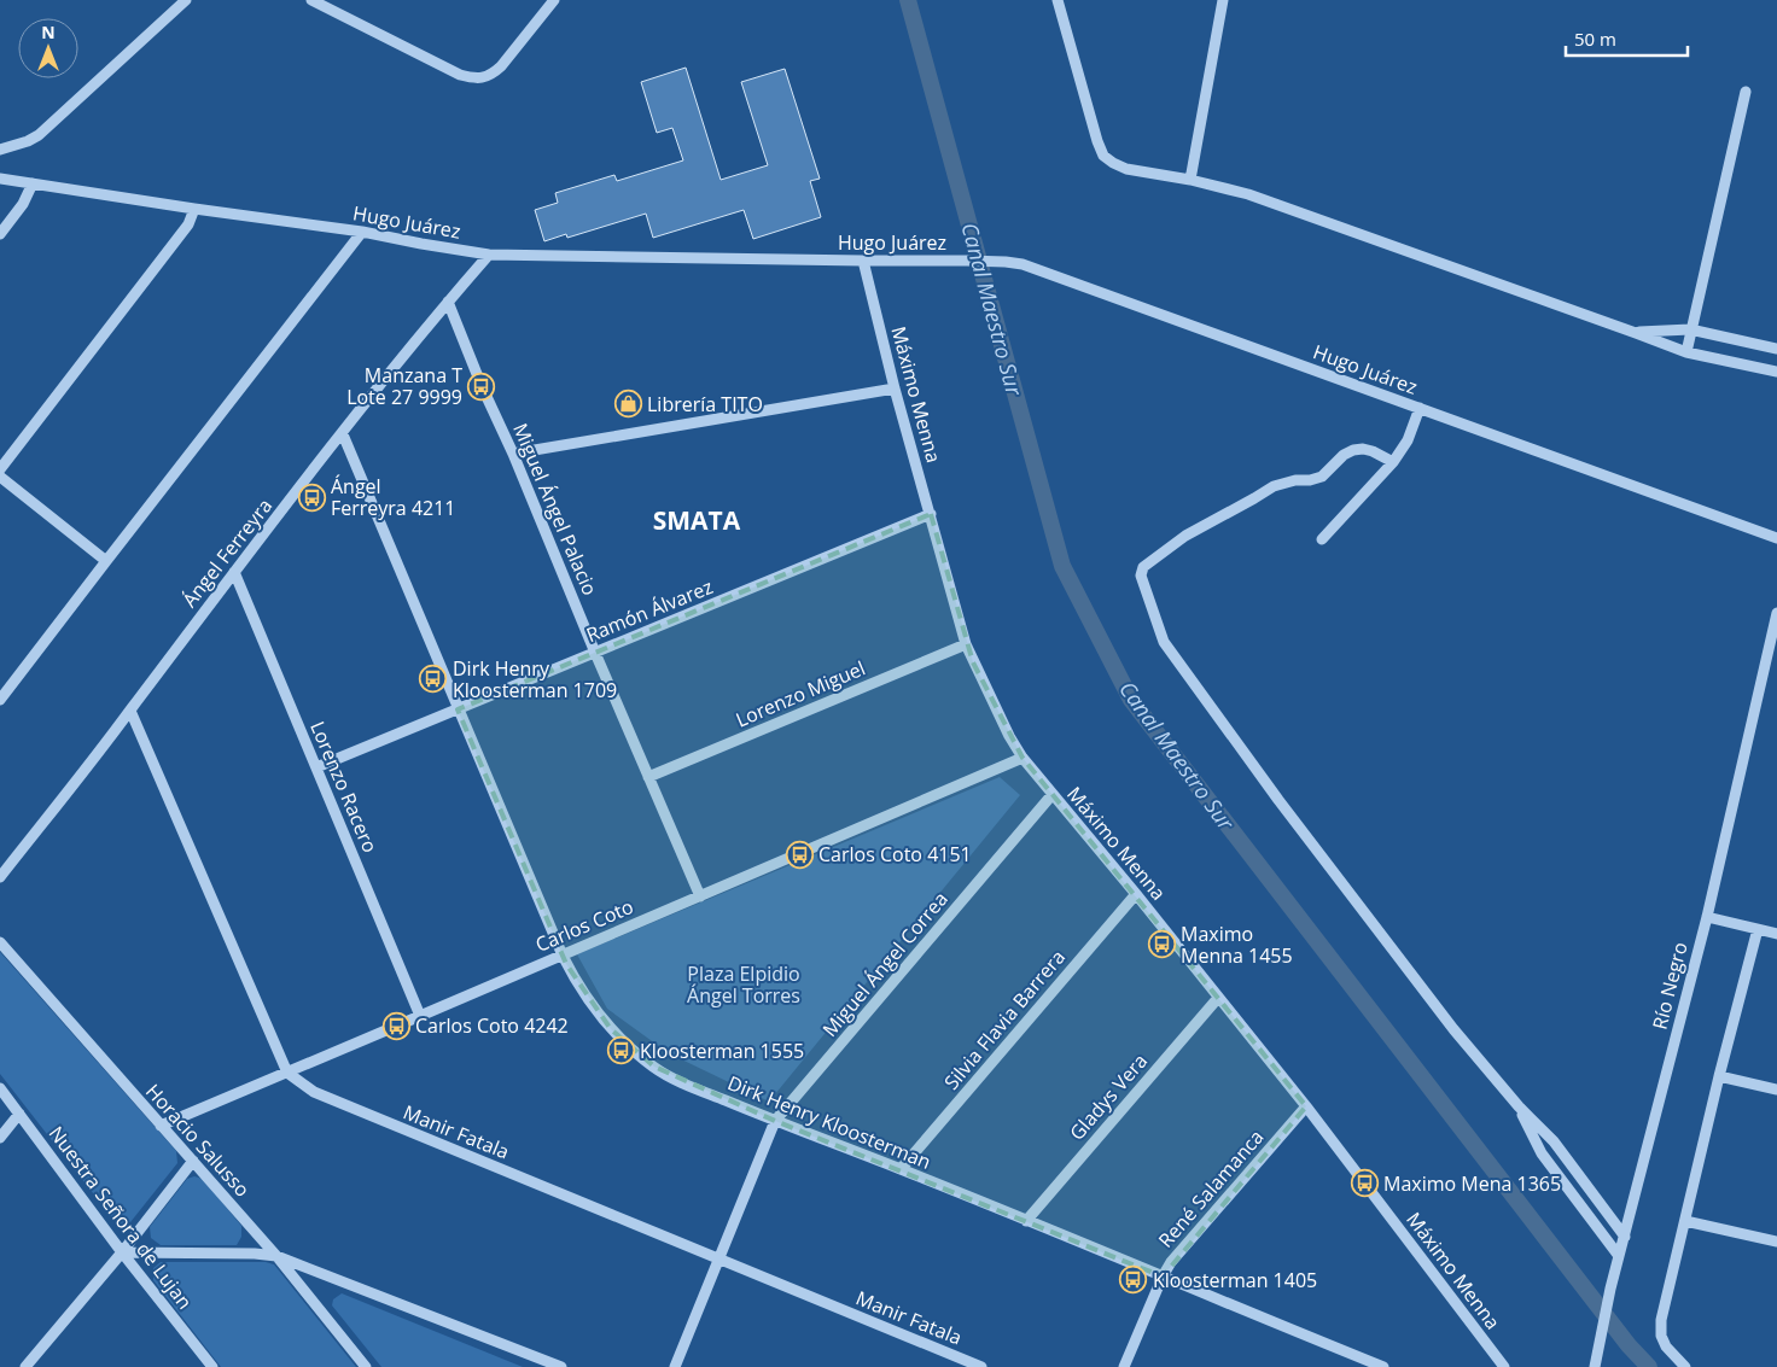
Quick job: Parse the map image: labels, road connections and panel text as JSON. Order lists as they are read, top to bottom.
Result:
{
  "streets": {
    "street": [
      "Hugo Juárez",
      "Máximo Menna",
      "Miguel Ángel Palacio",
      "Ángel Ferreyra",
      "Ramón Álvarez",
      "Lorenzo Miguel",
      "Lorenzo Racero",
      "Carlos Coto",
      "Miguel Ángel Correa",
      "Río Negro",
      "Silvia Flavia Barrera",
      "Gladys Vera",
      "Dirk Henry Kloosterman",
      "Manir Fatala",
      "Horacio Salusso",
      "René Salamanca",
      "Nuestra Señora de Lujan"
    ]
  },
  "crossings": [
    ["Hugo Juárez", "Máximo Menna"],
    ["Hugo Juárez", "Ángel Ferreyra"],
    ["Máximo Menna", "Ramón Álvarez"],
    ["Máximo Menna", "Lorenzo Miguel"],
    ["Máximo Menna", "Carlos Coto"],
    ["Máximo Menna", "Miguel Ángel Correa"],
    ["Máximo Menna", "Silvia Flavia Barrera"],
    ["Máximo Menna", "Gladys Vera"],
    ["Máximo Menna", "René Salamanca"],
    ["Miguel Ángel Palacio", "Ángel Ferreyra"],
    ["Miguel Ángel Palacio", "Ramón Álvarez"],
    ["Miguel Ángel Palacio", "Lorenzo Miguel"],
    ["Miguel Ángel Palacio", "Carlos Coto"],
    ["Ángel Ferreyra", "Lorenzo Racero"],
    ["Ángel Ferreyra", "Dirk Henry Kloosterman"],
    ["Ángel Ferreyra", "Manir Fatala"],
    ["Ramón Álvarez", "Lorenzo Racero"],
    ["Ramón Álvarez", "Dirk Henry Kloosterman"],
    ["Lorenzo Racero", "Carlos Coto"],
    ["Carlos Coto", "Dirk Henry Kloosterman"],
    ["Carlos Coto", "Manir Fatala"],
    ["Carlos Coto", "Horacio Salusso"],
    ["Miguel Ángel Correa", "Dirk Henry Kloosterman"],
    ["Miguel Ángel Correa", "Manir Fatala"],
    ["Silvia Flavia Barrera", "Dirk Henry Kloosterman"],
    ["Gladys Vera", "Dirk Henry Kloosterman"],
    ["Dirk Henry Kloosterman", "René Salamanca"]
  ],
  "districts": ["SMATA"],
  "water": ["Canal Maestro Sur"],
  "parks": ["Plaza Elpidio Ángel Torres"],
  "places": {
    "bus stop": [
      "Manzana T Lote 27 9999",
      "Ángel Ferreyra 4211",
      "Dirk Henry Kloosterman 1709",
      "Carlos Coto 4151",
      "Maximo Menna 1455",
      "Carlos Coto 4242",
      "Kloosterman 1555",
      "Maximo Mena 1365",
      "Kloosterman 1405"
    ],
    "shop": ["Librería TITO"]
  },
  "scale_bar": "50 m",
  "north": "top"
}
